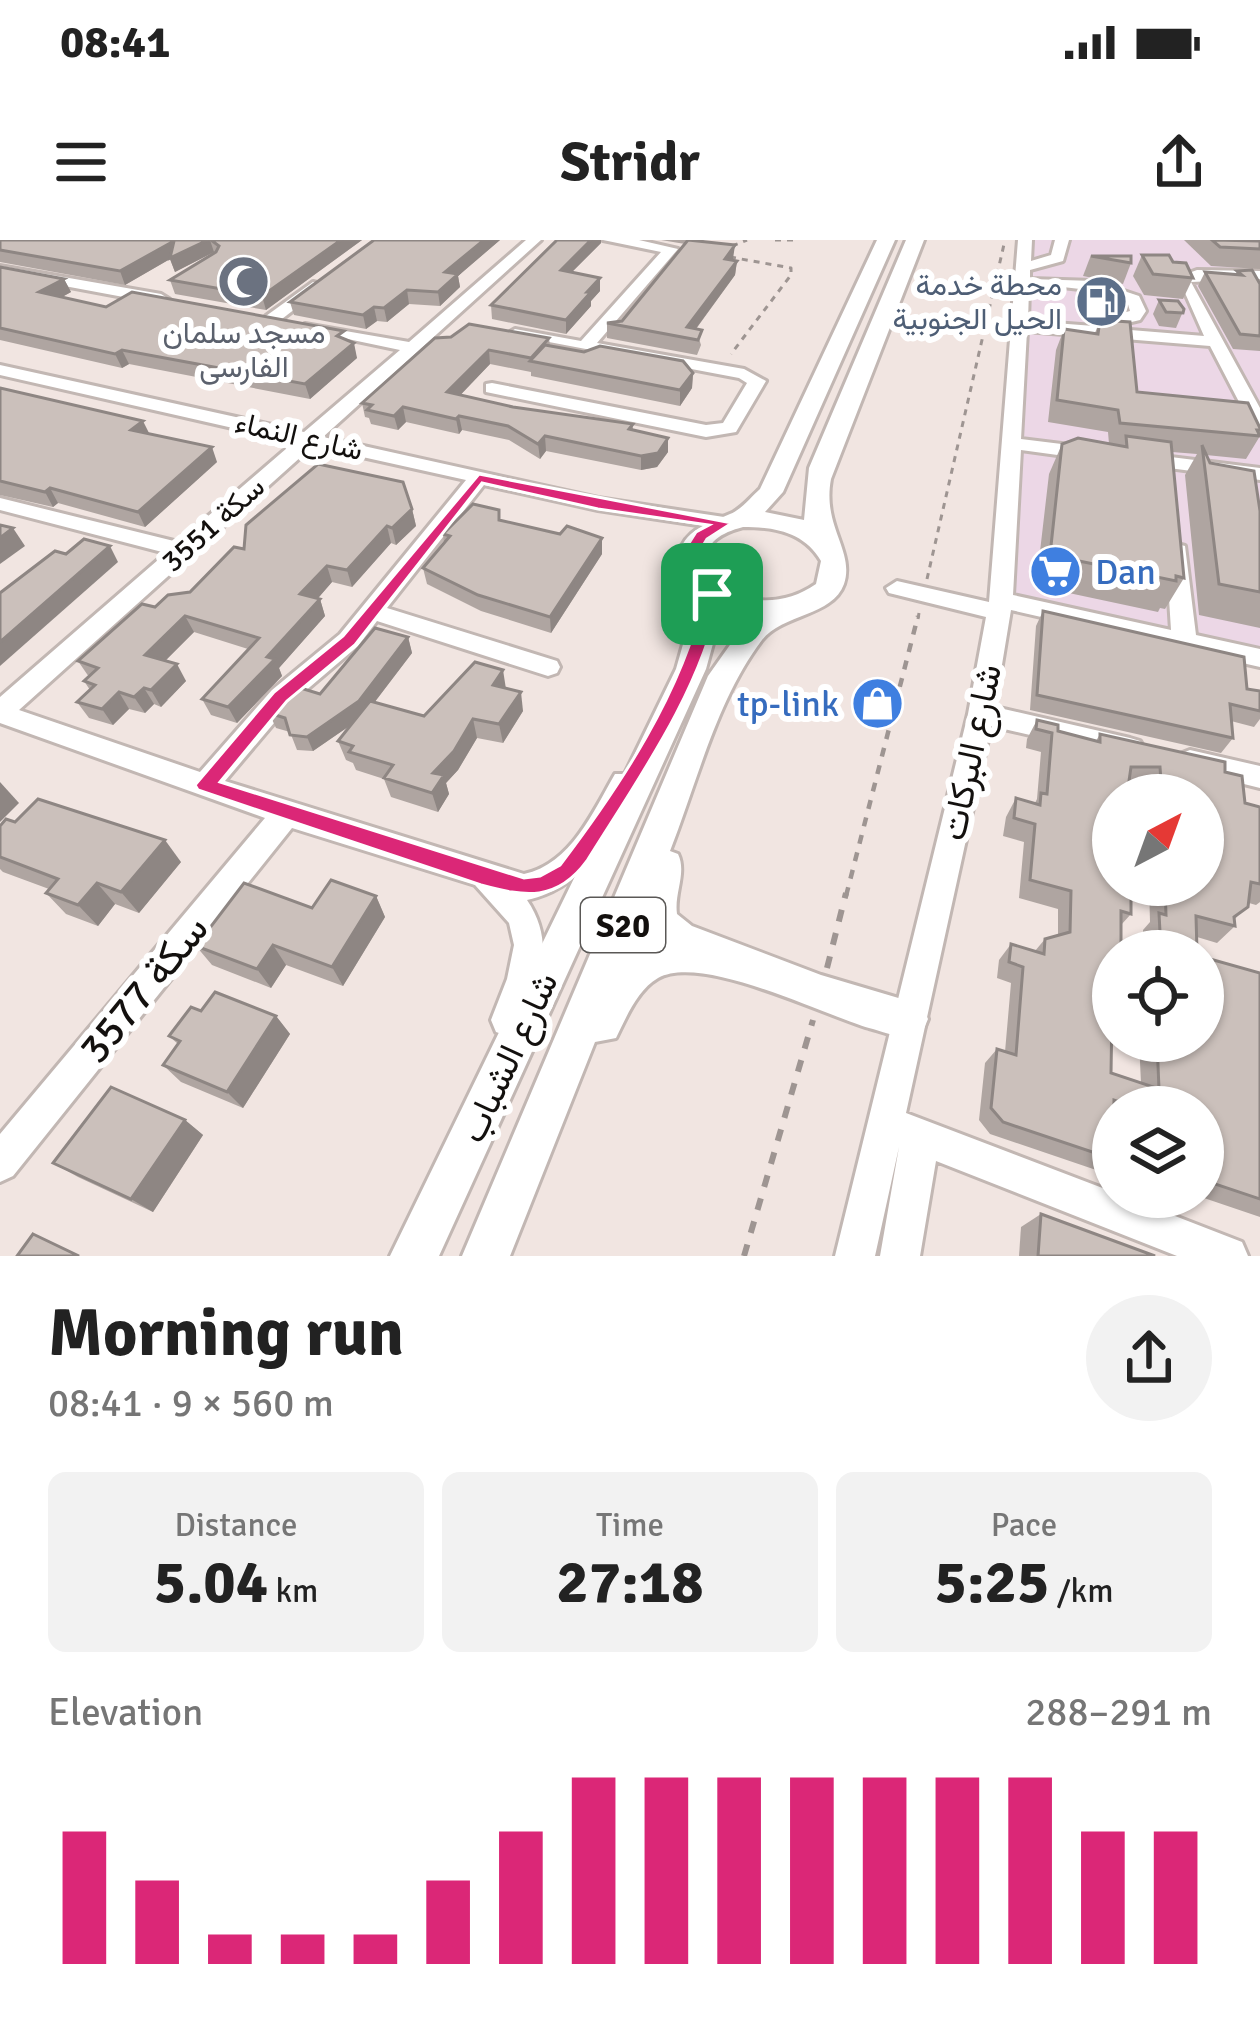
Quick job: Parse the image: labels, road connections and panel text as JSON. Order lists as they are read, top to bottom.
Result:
{
  "streets": {
    "main road": ["S20", "شارع الشباب"],
    "street": [
      "شارع النماء",
      "سكة 3551",
      "شارع البركات",
      "سكة 3577"
    ]
  },
  "crossings": [
    ["شارع النماء", "سكة 3551"],
    ["شارع النماء", "S20"],
    ["شارع النماء", "شارع الشباب"],
    ["S20", "شارع الشباب"]
  ],
  "places": {
    "mosque": ["مسجد سلمان الفارسى"],
    "fuel station": ["محطة خدمة الحيل الجنوبية"],
    "supermarket": ["Dan"],
    "shop": ["tp-link"]
  },
  "north": "top right",
  "page": {
    "status": "08:41",
    "header": "Stridr",
    "heading": ["Morning run", "08:41 · 9 × 560 m"],
    "stats": [
      ["Distance", "5.04 km"],
      ["Time", "27:18"],
      ["Pace", "5:25 /km"]
    ],
    "chart": ["Elevation", "288–291 m"]
  }
}
